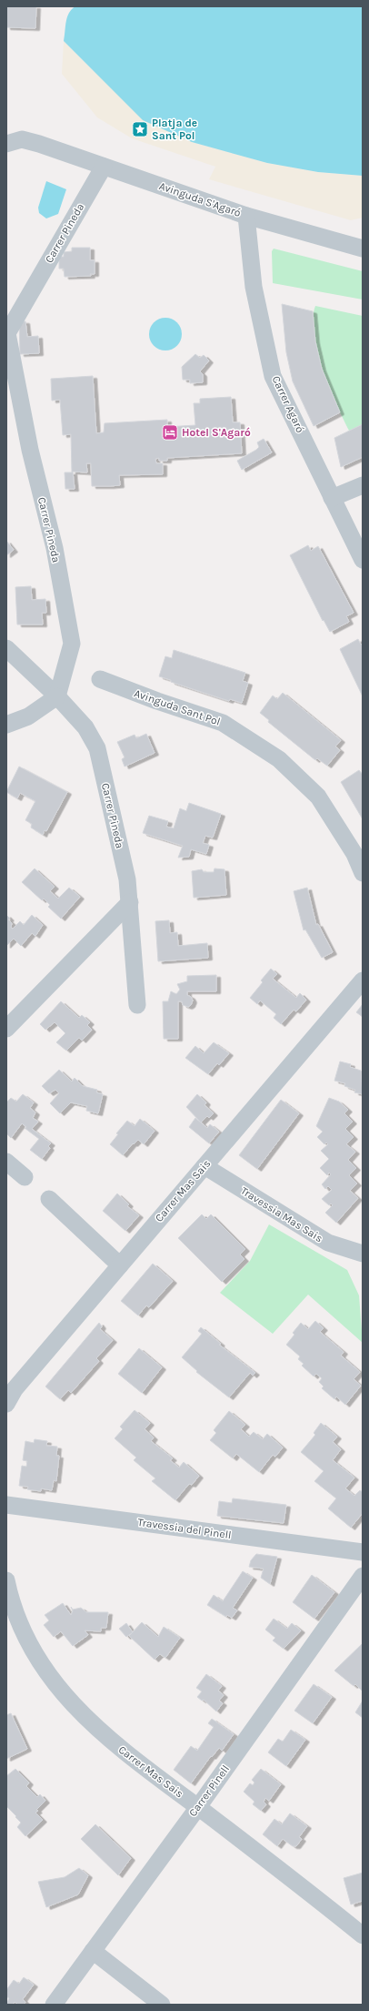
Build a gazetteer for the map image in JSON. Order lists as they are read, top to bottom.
{
  "streets": {
    "street": [
      "Avinguda S'Agaró",
      "Carrer Pineda",
      "Carrer Agaró",
      "Avinguda Sant Pol",
      "Carrer Mas Sais",
      "Travessia Mas Sais",
      "Travessia del Pinell",
      "Carrer Pinell"
    ]
  },
  "crossings": [
    ["Avinguda S'Agaró", "Carrer Pineda"],
    ["Avinguda S'Agaró", "Carrer Agaró"],
    ["Carrer Mas Sais", "Travessia Mas Sais"],
    ["Carrer Mas Sais", "Carrer Pinell"]
  ],
  "places": {
    "place": ["Platja de Sant Pol"],
    "hotel": ["Hotel S'Agaró"]
  }
}
